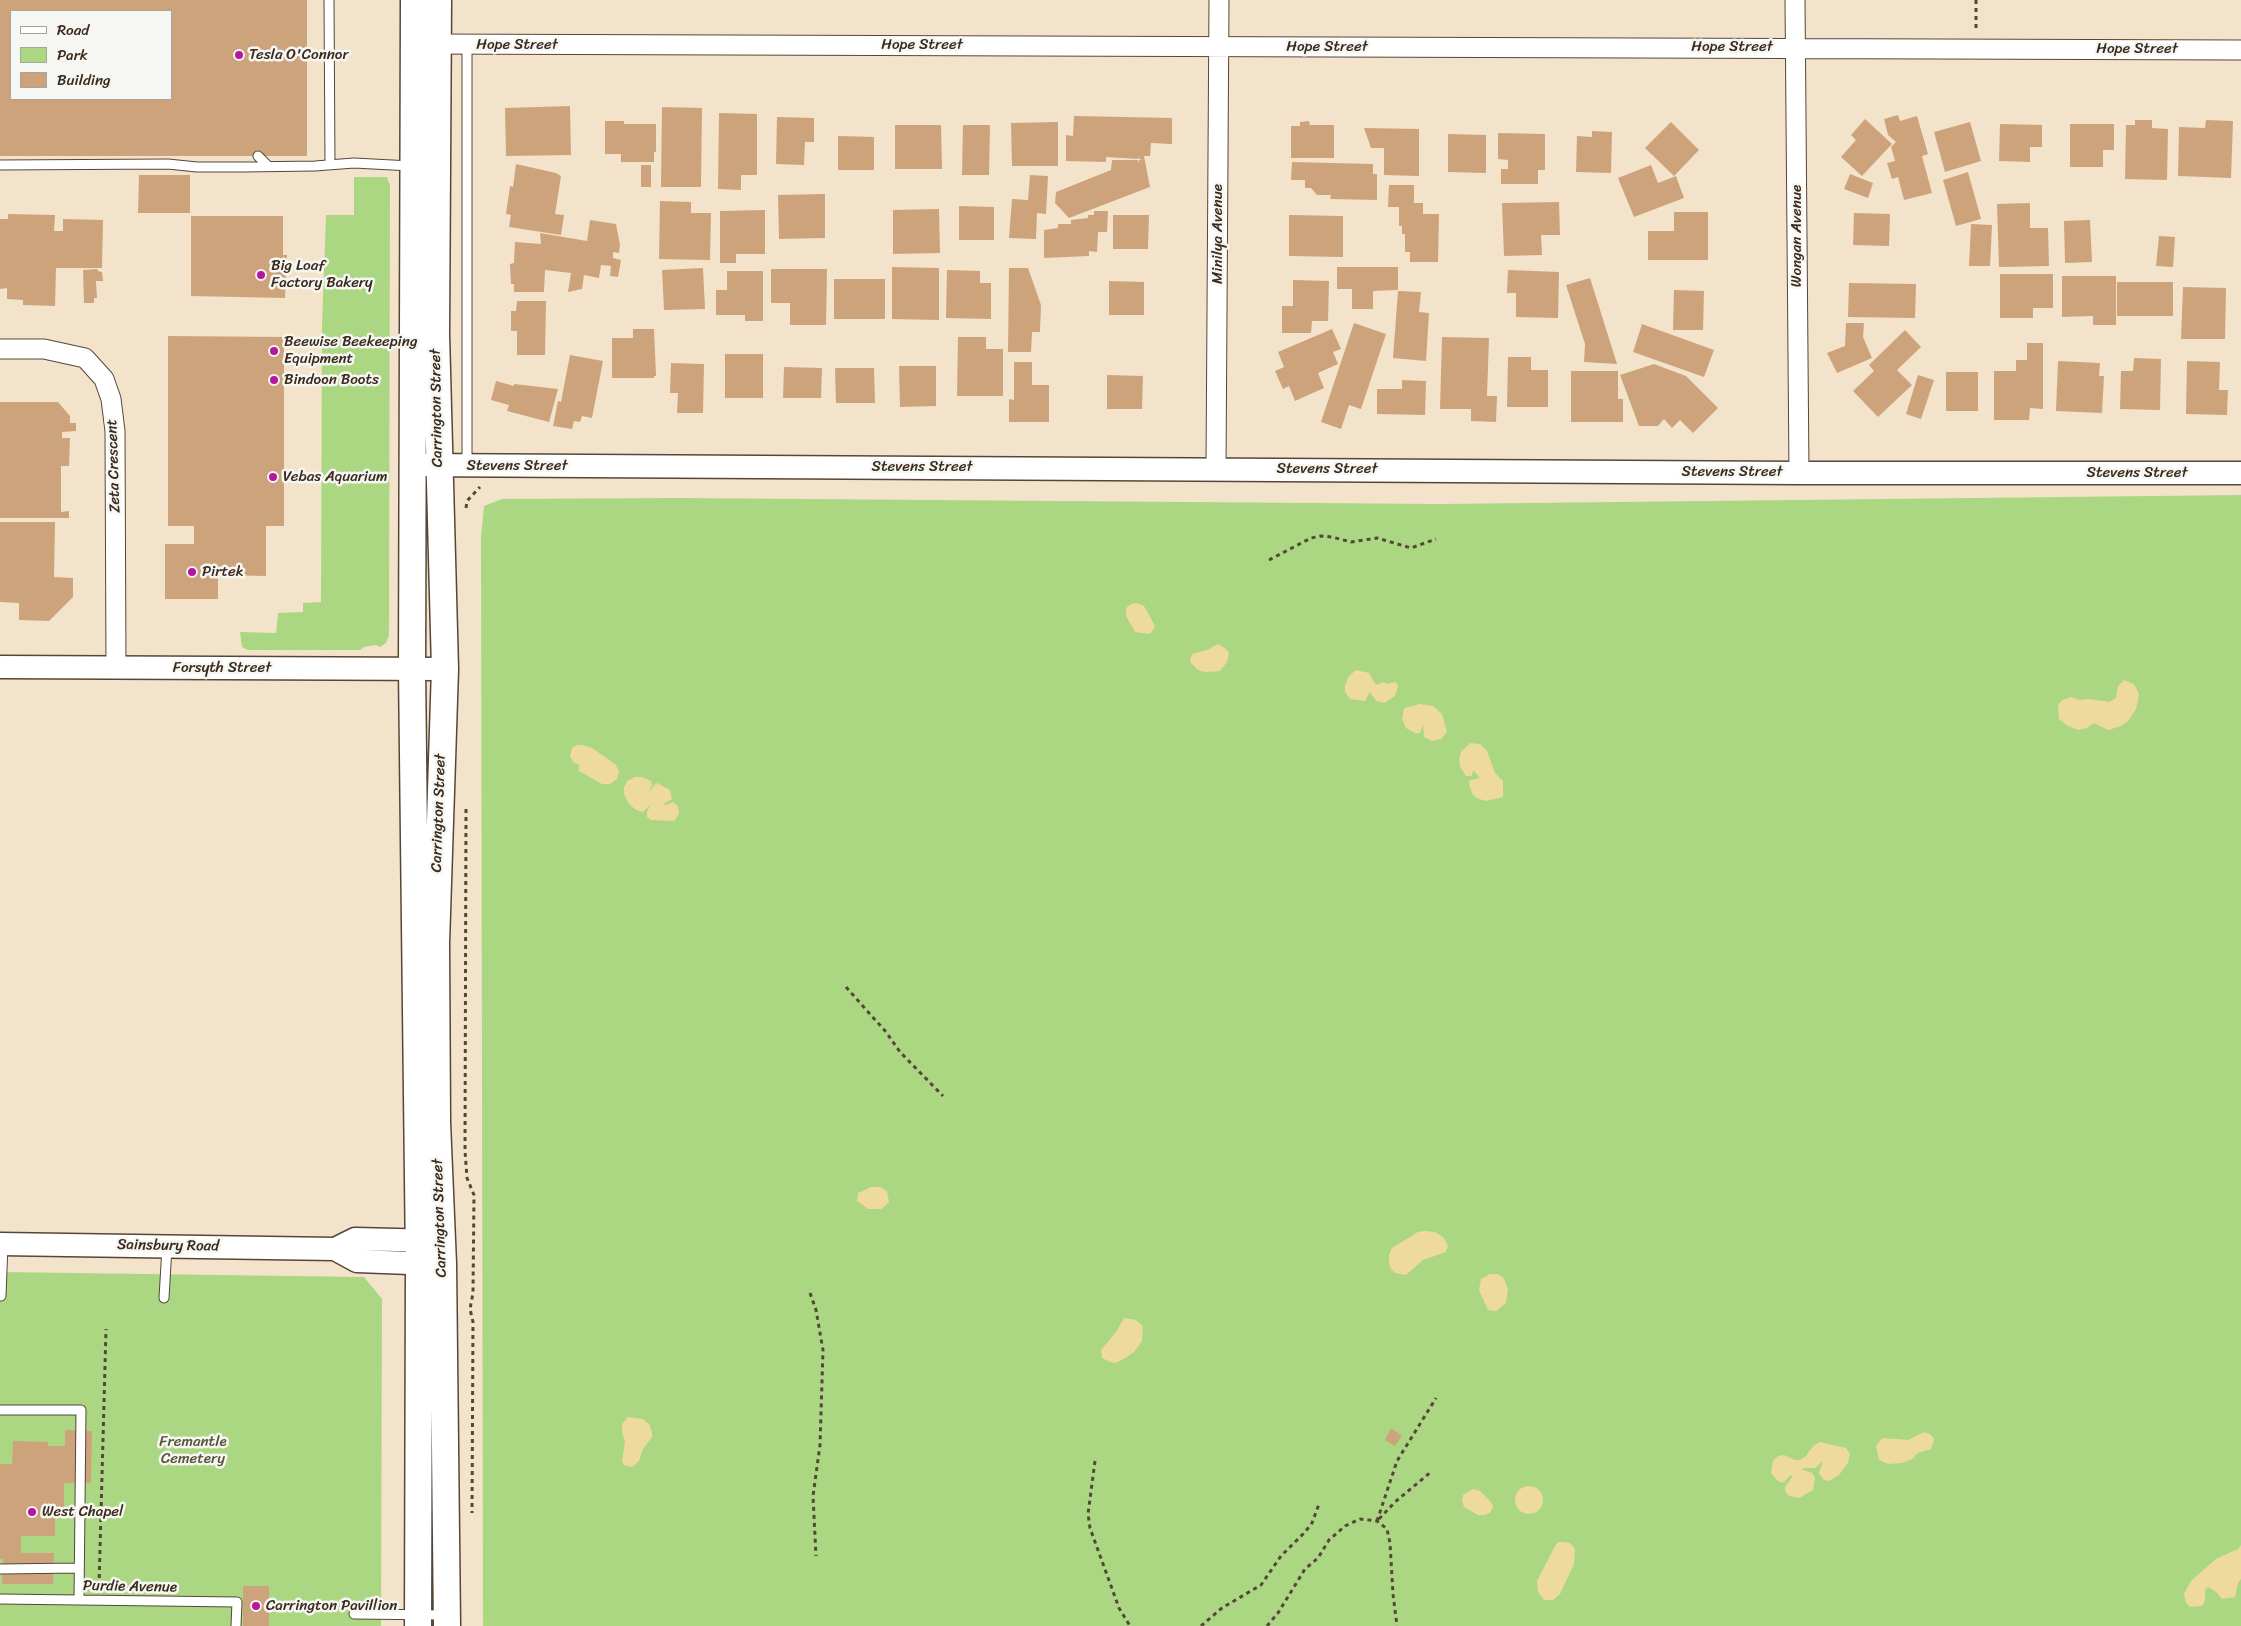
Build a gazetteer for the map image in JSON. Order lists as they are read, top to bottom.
{
  "streets": {
    "main road": ["Carrington Street"],
    "street": [
      "Hope Street",
      "Minilya Avenue",
      "Wongan Avenue",
      "Zeta Crescent",
      "Stevens Street",
      "Forsyth Street",
      "Sainsbury Road"
    ],
    "lane": ["Purdie Avenue"]
  },
  "crossings": [
    ["Hope Street", "Minilya Avenue"],
    ["Hope Street", "Wongan Avenue"],
    ["Hope Street", "Carrington Street"],
    ["Minilya Avenue", "Stevens Street"],
    ["Wongan Avenue", "Stevens Street"],
    ["Carrington Street", "Stevens Street"],
    ["Carrington Street", "Forsyth Street"],
    ["Carrington Street", "Sainsbury Road"],
    ["Zeta Crescent", "Forsyth Street"]
  ],
  "parks": ["Fremantle Cemetery"],
  "places": [
    "Tesla O'Connor",
    "Big Loaf Factory Bakery",
    "Beewise Beekeeping Equipment",
    "Bindoon Boots",
    "Vebas Aquarium",
    "Pirtek",
    "West Chapel",
    "Carrington Pavillion"
  ],
  "legend": ["Road", "Park", "Building"]
}
